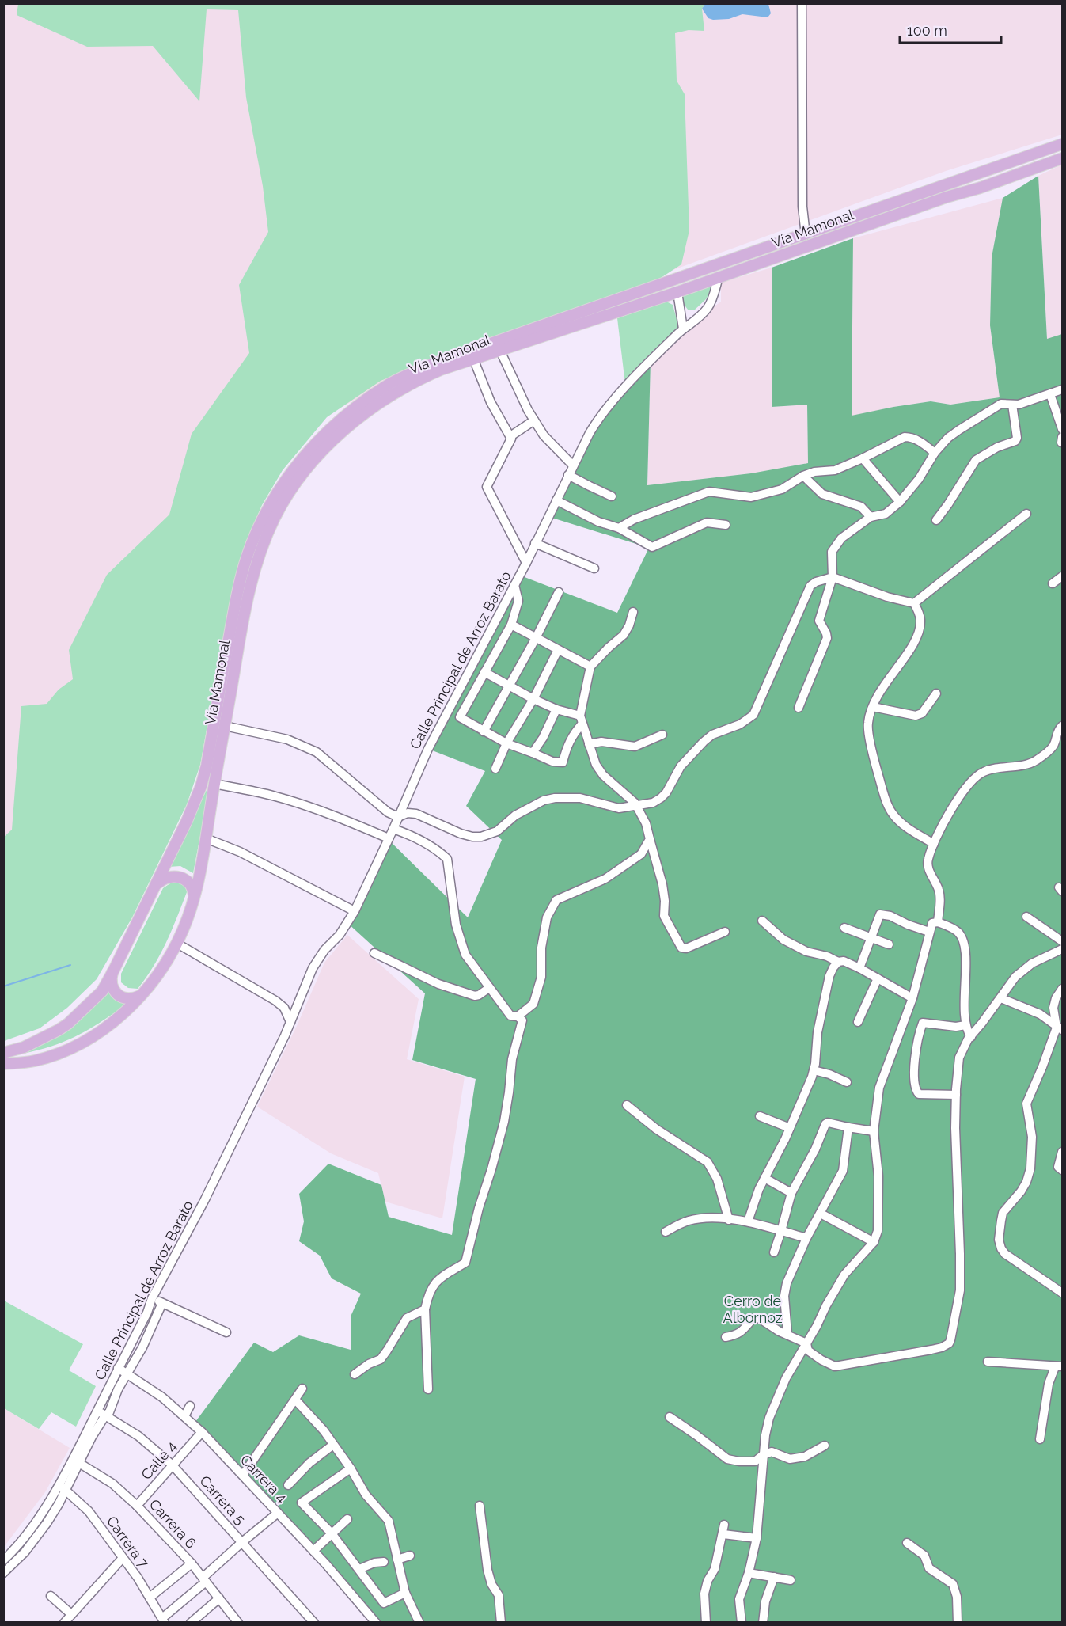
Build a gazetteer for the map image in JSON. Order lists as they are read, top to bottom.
{
  "streets": {
    "main road": ["Vía Mamonal"],
    "street": [
      "Calle Principal de Arroz Barato",
      "Calle 4",
      "Carrera 4",
      "Carrera 5",
      "Carrera 6",
      "Carrera 7"
    ]
  },
  "crossings": [
    ["Vía Mamonal", "Calle Principal de Arroz Barato"],
    ["Calle Principal de Arroz Barato", "Carrera 4"],
    ["Calle Principal de Arroz Barato", "Carrera 5"],
    ["Calle Principal de Arroz Barato", "Carrera 6"],
    ["Calle Principal de Arroz Barato", "Carrera 7"],
    ["Calle 4", "Carrera 4"],
    ["Calle 4", "Carrera 5"],
    ["Calle 4", "Carrera 6"]
  ],
  "parks": ["Cerro de Albornoz"],
  "scale_bar": "100 m"
}
